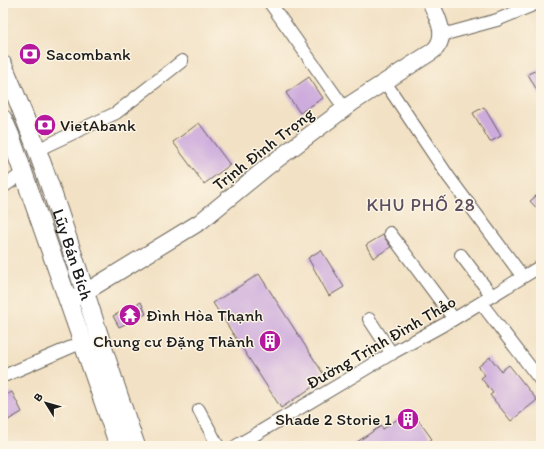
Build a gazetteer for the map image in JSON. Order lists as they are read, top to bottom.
{
  "streets": {
    "main road": ["Lũy Bán Bích"],
    "street": ["Trịnh Đình Trọng", "Đường Trịnh Đình Thảo"]
  },
  "crossings": [
    ["Trịnh Đình Trọng", "Lũy Bán Bích"]
  ],
  "districts": ["KHU PHỐ 28"],
  "places": {
    "bank": ["Sacombank", "VietAbank"],
    "temple": ["Đình Hòa Thạnh"],
    "building": ["Chung cư Đặng Thành", "Shade 2 Storie 1"]
  },
  "north": "top left"
}
